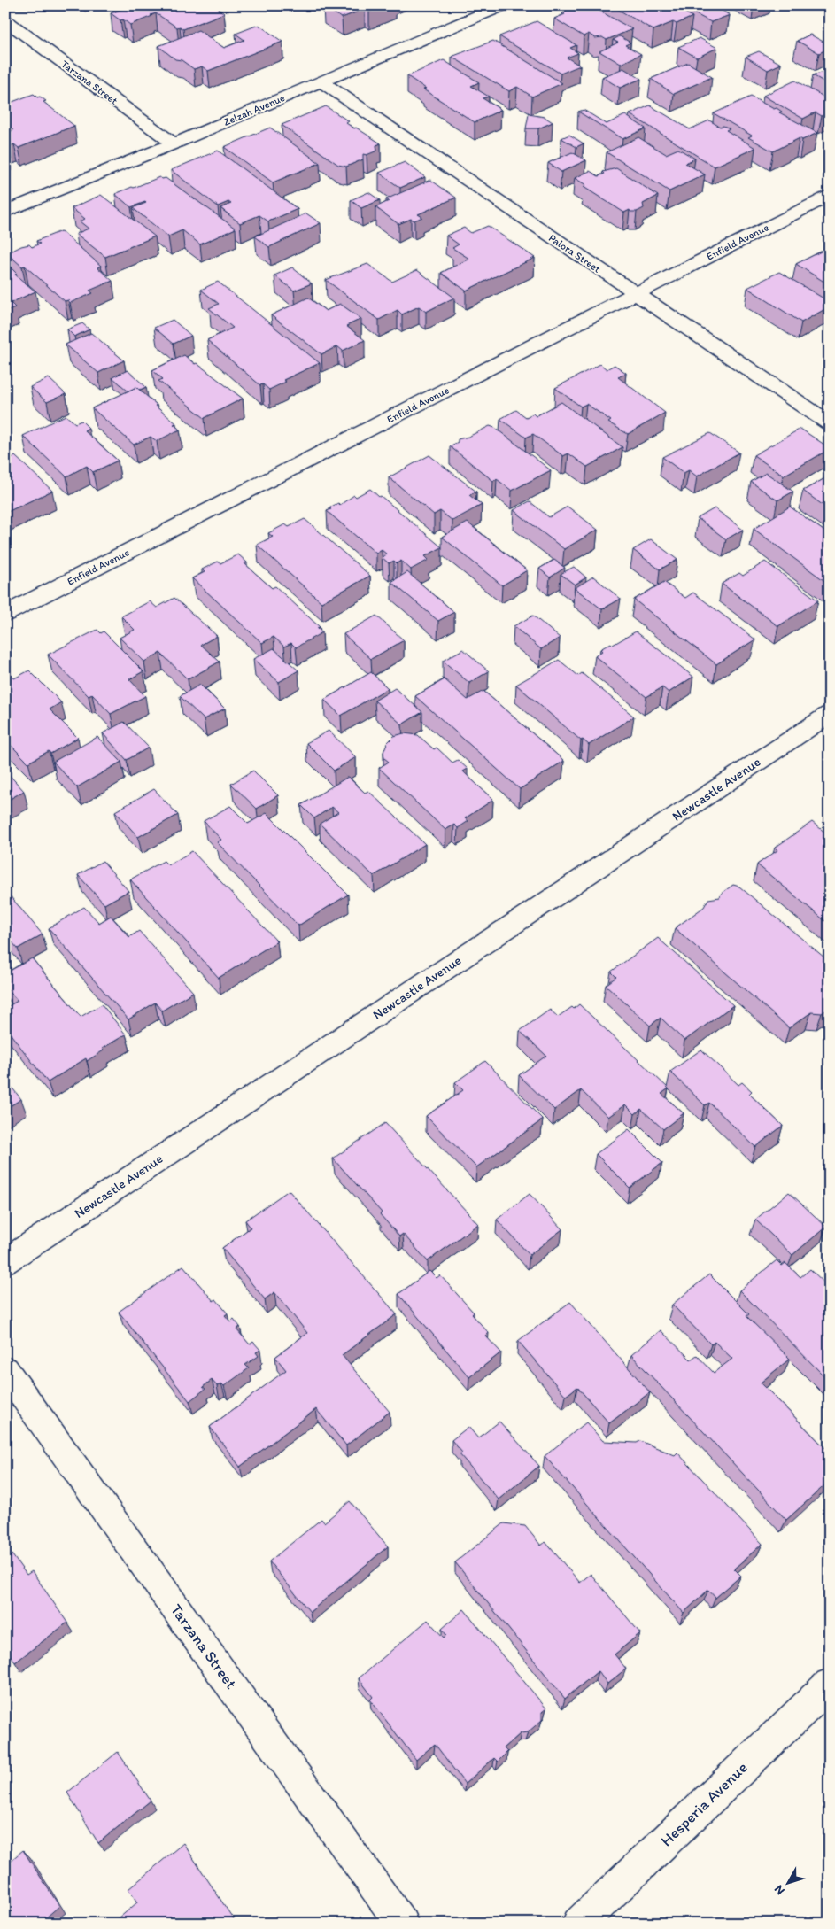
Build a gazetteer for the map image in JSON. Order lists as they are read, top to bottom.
{
  "streets": {
    "street": [
      "Tarzana Street",
      "Zelzah Avenue",
      "Enfield Avenue",
      "Palora Street",
      "Newcastle Avenue",
      "Hesperia Avenue"
    ]
  },
  "crossings": [
    ["Tarzana Street", "Zelzah Avenue"],
    ["Zelzah Avenue", "Palora Street"],
    ["Enfield Avenue", "Palora Street"]
  ],
  "north": "bottom left"
}
